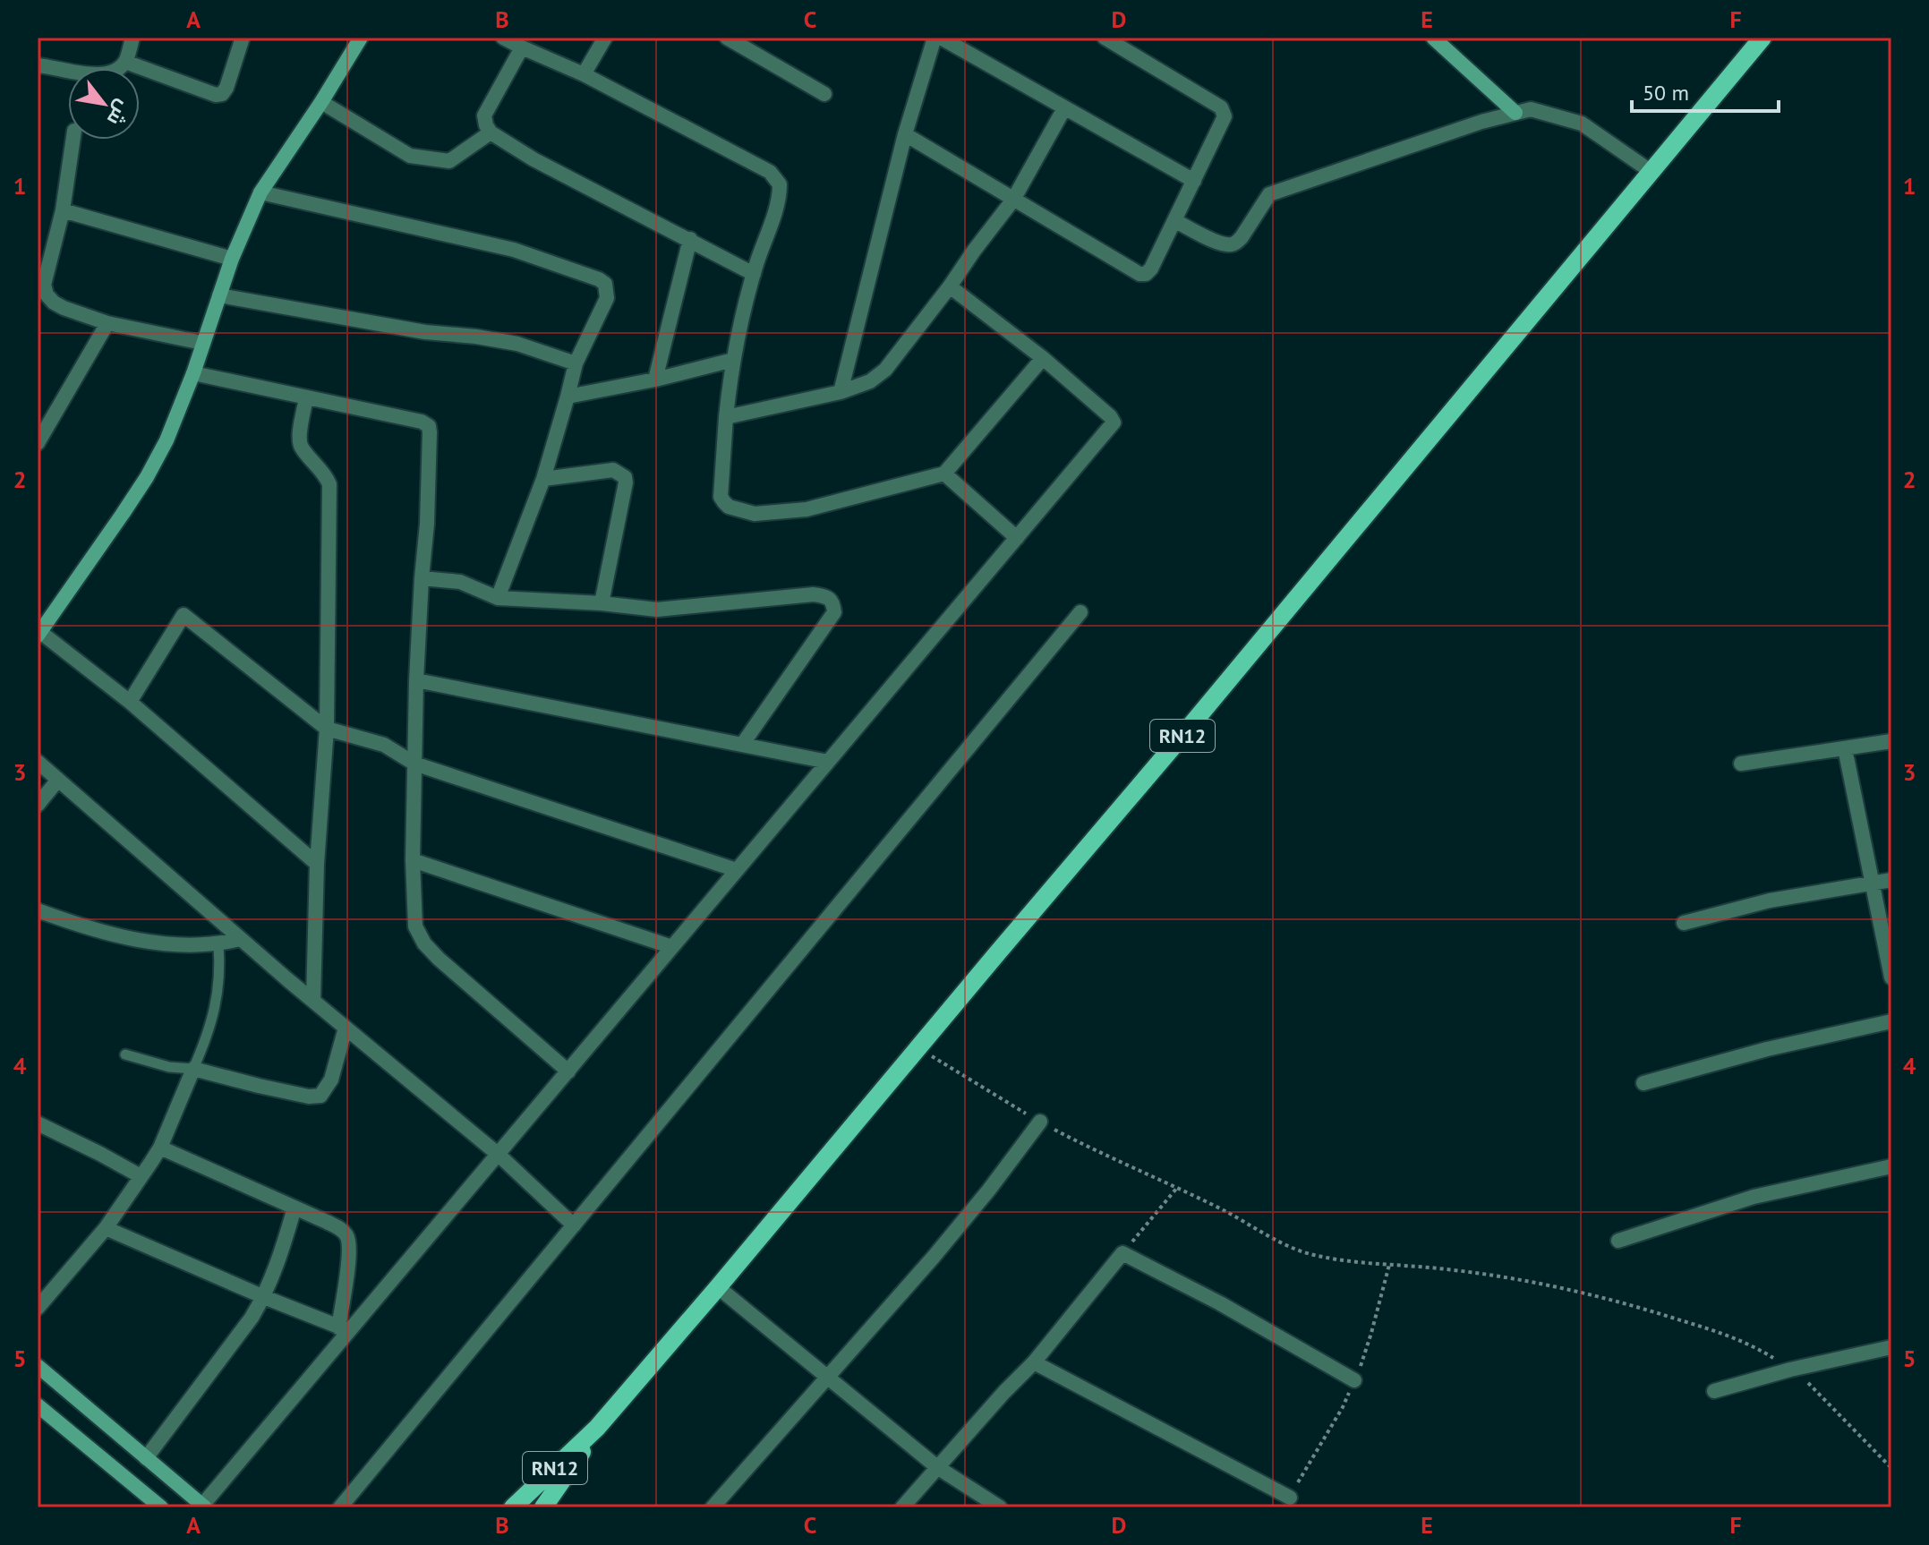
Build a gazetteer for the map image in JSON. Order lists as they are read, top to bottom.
{
  "streets": {
    "main road": ["RN12"]
  },
  "scale_bar": "50 m",
  "north": "bottom right",
  "grid": {
    "columns": [
      "A",
      "B",
      "C",
      "D",
      "E",
      "F"
    ],
    "rows": [
      "1",
      "2",
      "3",
      "4",
      "5"
    ]
  }
}
